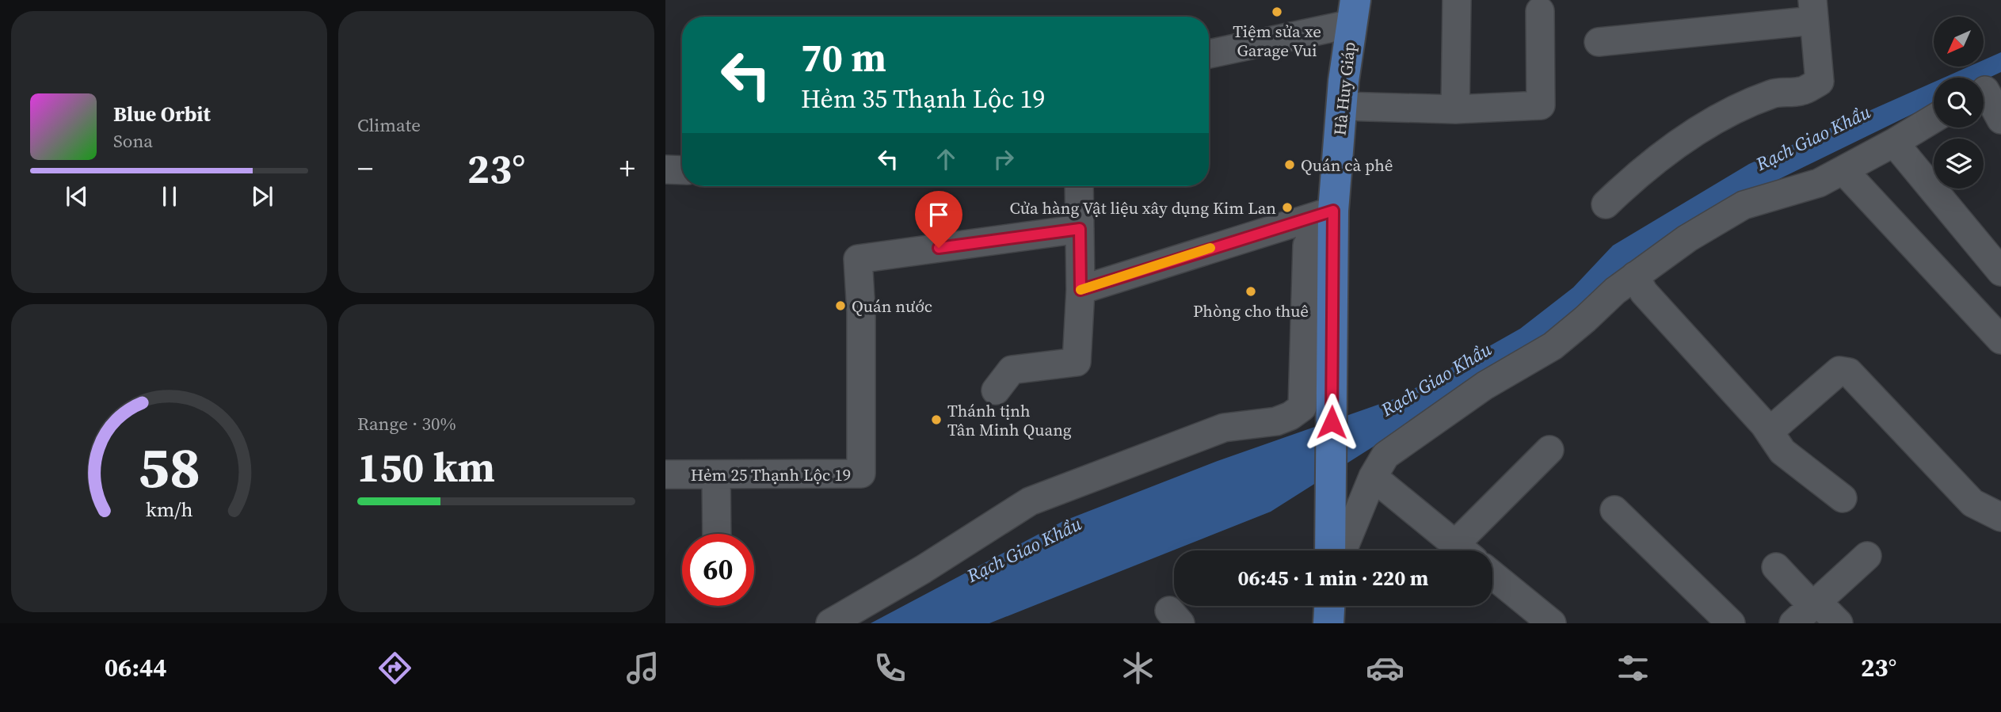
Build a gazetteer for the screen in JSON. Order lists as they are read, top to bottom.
{
  "streets": {
    "main road": ["Hà Huy Giáp"],
    "street": ["Hẻm 25 Thạnh Lộc 19"]
  },
  "water": ["Rạch Giao Khẩu"],
  "places": [
    "Tiệm sửa xe Garage Vui",
    "Quán cà phê",
    "Cửa hàng Vật liệu xây dụng Kim Lan",
    "Phòng cho thuê",
    "Quán nước",
    "Thánh tịnh Tân Minh Quang"
  ],
  "north": "bottom left",
  "page": {
    "tile": [
      "Climate",
      ["Range · 30%", "150 km"]
    ],
    "turn": ["70 m", "Hẻm 35 Thạnh Lộc 19"],
    "song": ["Blue Orbit", "Sona"],
    "heat": ["−", "23°", "+"],
    "limit": "60",
    "trip": "06:45 · 1 min · 220 m",
    "tabs": ["06:44", "23°"],
    "gauge": ["58", "km/h"]
  }
}
